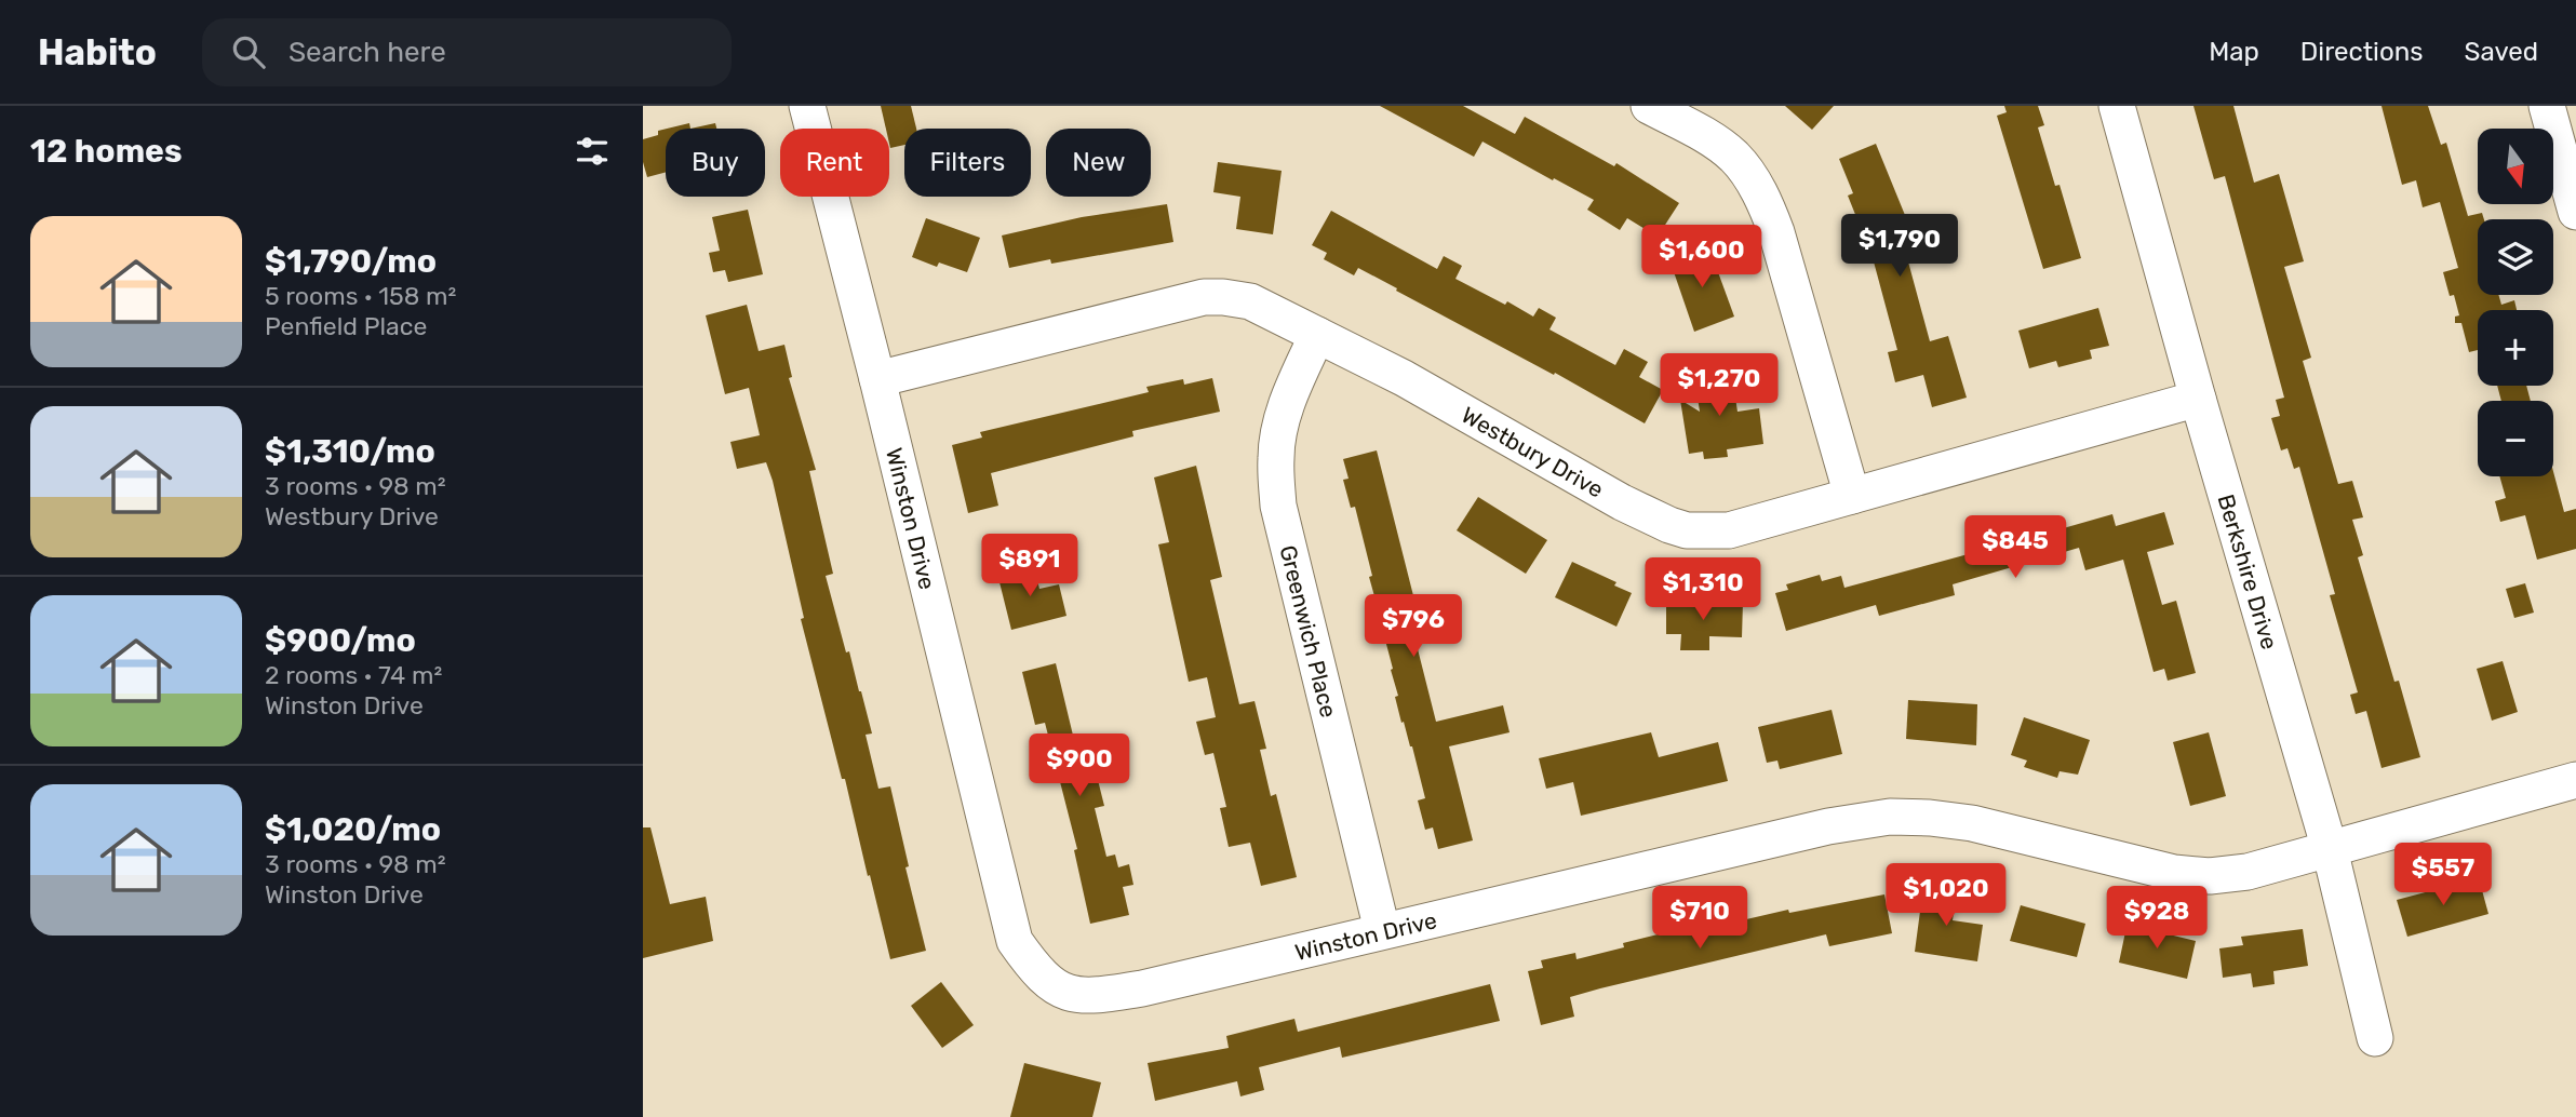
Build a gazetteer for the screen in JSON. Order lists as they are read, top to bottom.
{
  "streets": {
    "street": [
      "Westbury Drive",
      "Winston Drive",
      "Berkshire Drive",
      "Greenwich Place"
    ]
  },
  "crossings": [
    ["Westbury Drive", "Winston Drive"],
    ["Westbury Drive", "Berkshire Drive"],
    ["Westbury Drive", "Greenwich Place"],
    ["Winston Drive", "Berkshire Drive"],
    ["Winston Drive", "Greenwich Place"]
  ],
  "north": "bottom",
  "page": {
    "header": "Habito",
    "search": "Search here",
    "nav": ["Map", "Directions", "Saved"],
    "heading": "12 homes",
    "map_buttons": ["+", "−"],
    "chip": [
      "Buy",
      "Rent",
      "Filters",
      "New"
    ],
    "list": [
      {
        "name": "$1,790/mo",
        "note": "5 rooms · 158 m² · Penfield Place"
      },
      {
        "name": "$1,310/mo",
        "note": "3 rooms · 98 m² · Westbury Drive"
      },
      {
        "name": "$900/mo",
        "note": "2 rooms · 74 m² · Winston Drive"
      },
      {
        "name": "$1,020/mo",
        "note": "3 rooms · 98 m² · Winston Drive"
      }
    ],
    "price": [
      "$1,790",
      "$1,600",
      "$1,270",
      "$845",
      "$891",
      "$1,310",
      "$796",
      "$900",
      "$557",
      "$1,020",
      "$710",
      "$928"
    ]
  }
}
